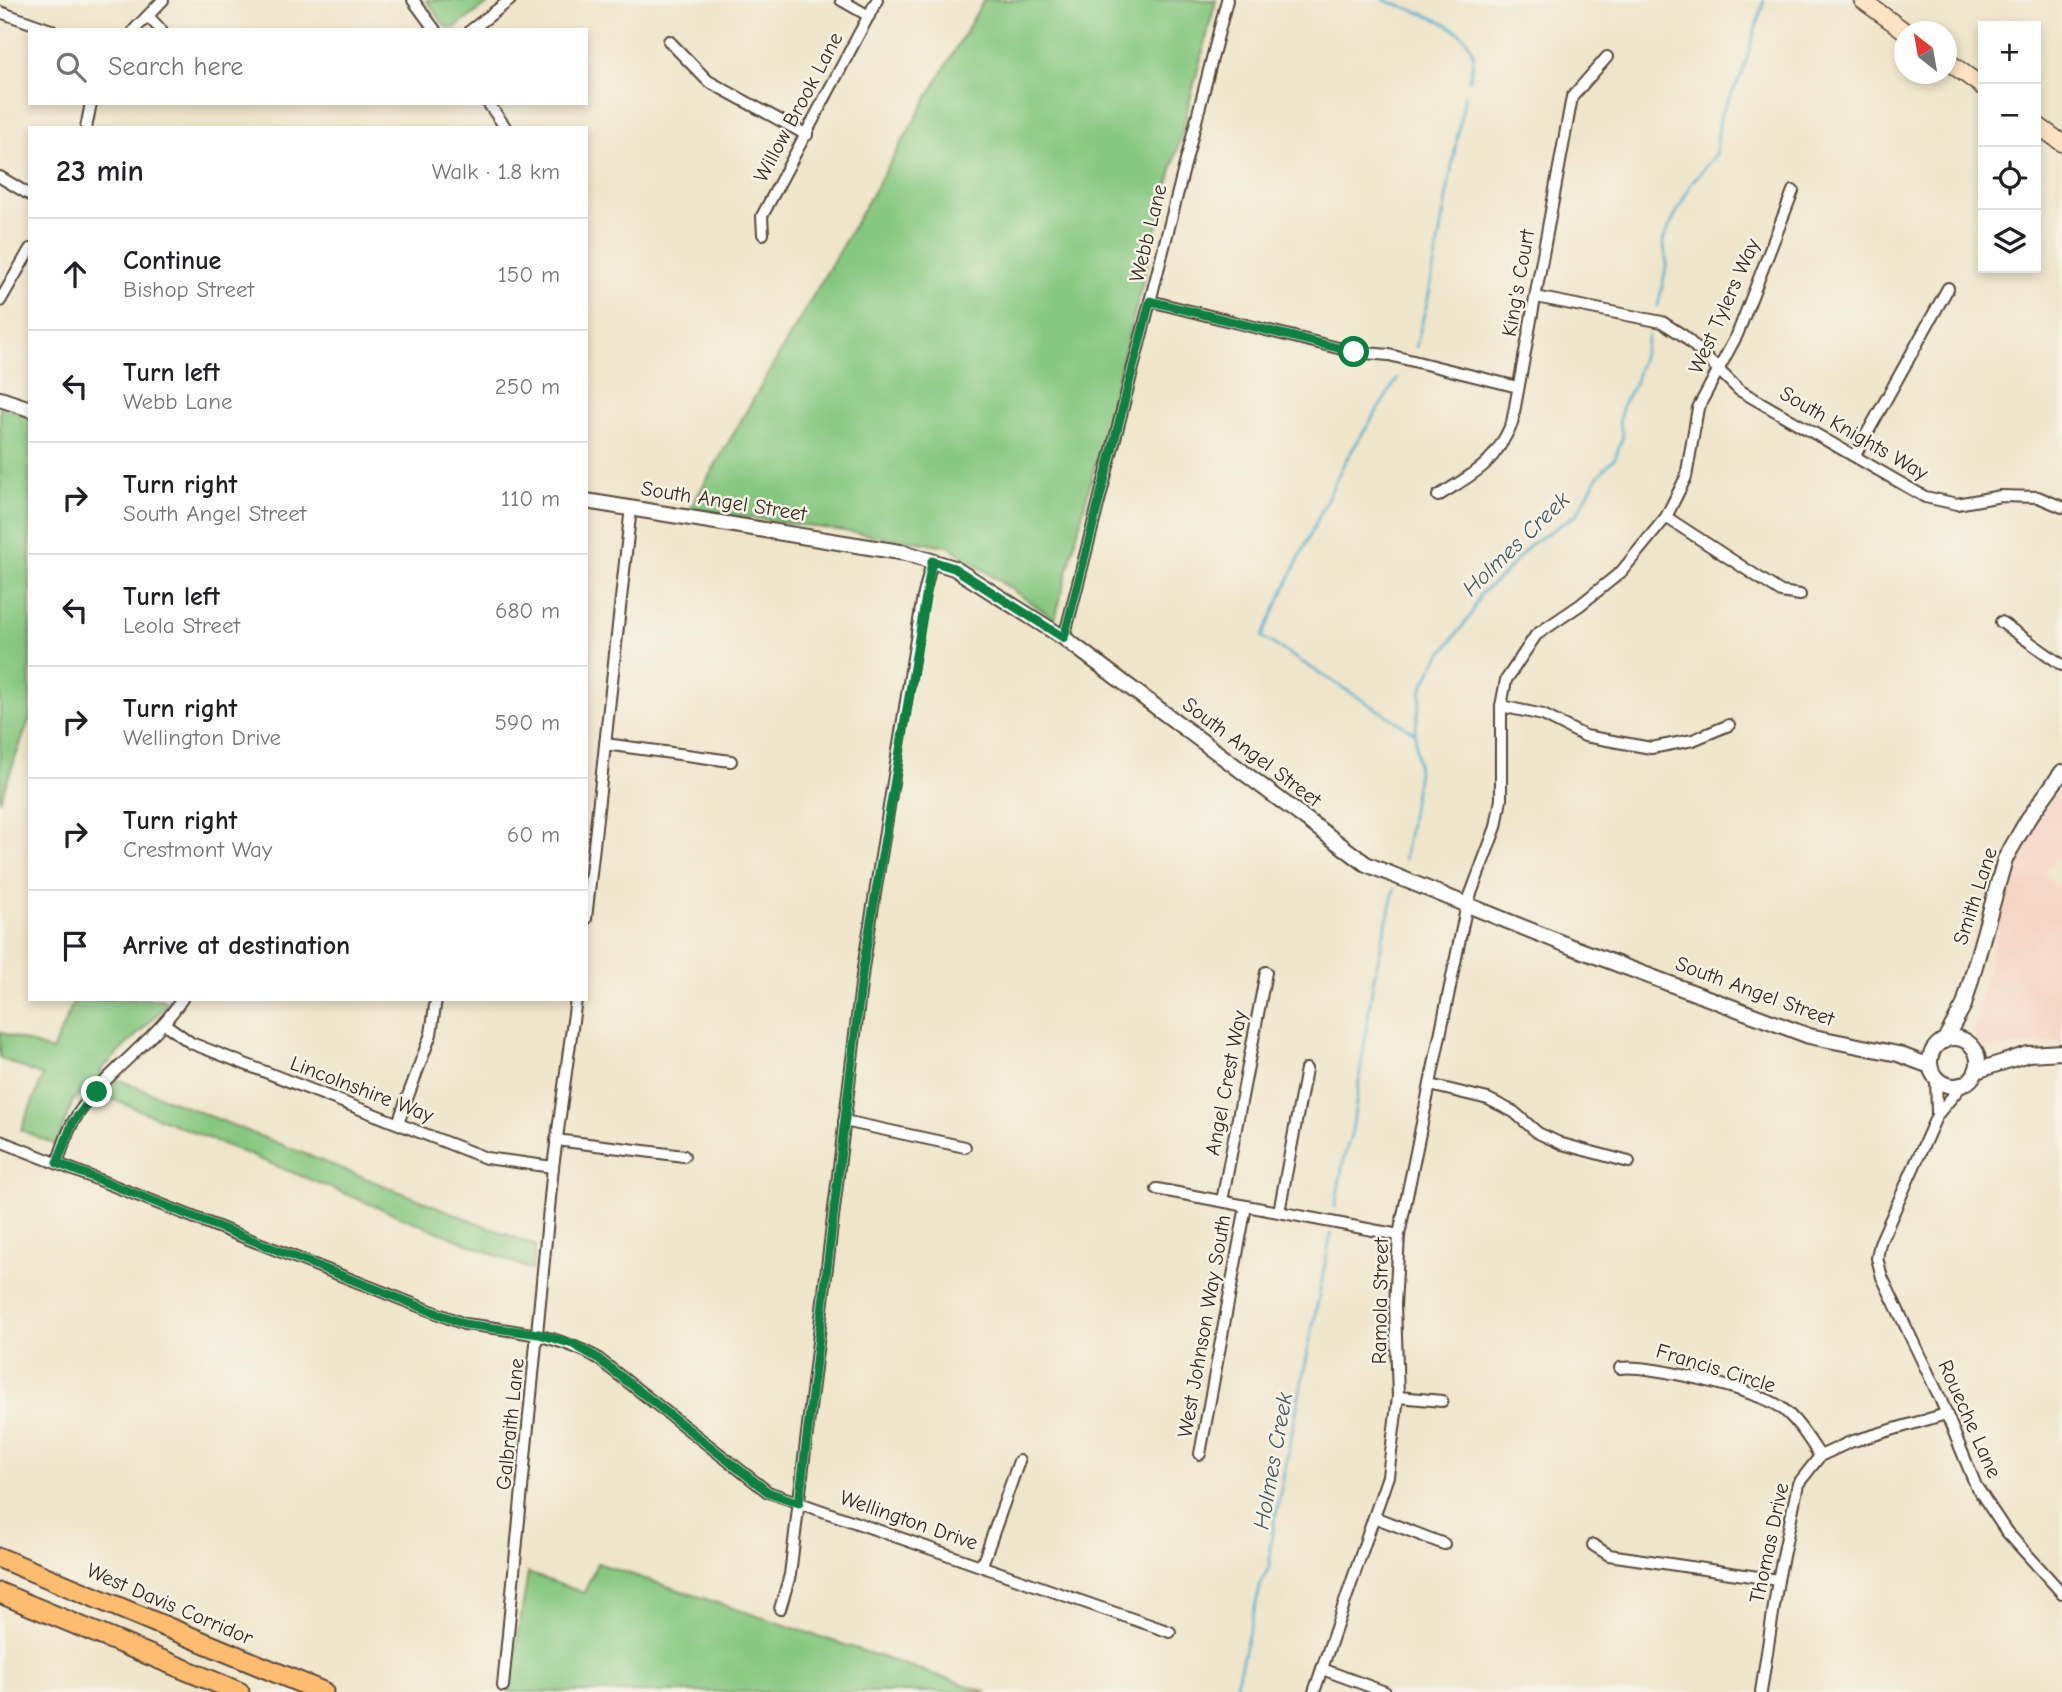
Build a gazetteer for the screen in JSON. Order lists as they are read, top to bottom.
{
  "streets": {
    "highway": ["West Davis Corridor"],
    "street": [
      "Willow Brook Lane",
      "Webb Lane",
      "King's Court",
      "West Tylers Way",
      "South Knights Way",
      "South Angel Street",
      "Smith Lane",
      "Angel Crest Way",
      "Lincolnshire Way",
      "Ramola Street",
      "West Johnson Way South",
      "Francis Circle",
      "Roueche Lane",
      "Galbraith Lane",
      "Wellington Drive",
      "Thomas Drive"
    ]
  },
  "crossings": [
    ["Webb Lane", "South Angel Street"],
    ["King's Court", "South Knights Way"],
    ["West Tylers Way", "South Knights Way"],
    ["West Tylers Way", "South Angel Street"],
    ["West Tylers Way", "Ramola Street"],
    ["South Angel Street", "Smith Lane"],
    ["South Angel Street", "Ramola Street"],
    ["Lincolnshire Way", "Galbraith Lane"],
    ["Francis Circle", "Thomas Drive"],
    ["Roueche Lane", "Thomas Drive"],
    ["Galbraith Lane", "Wellington Drive"]
  ],
  "water": ["Holmes Creek"],
  "north": "top left",
  "page": {
    "map_buttons": ["+", "−"],
    "search": "Search here",
    "heading": ["23 min", "Walk · 1.8 km"],
    "list": [
      ["Continue", "Bishop Street", "150 m"],
      ["Turn left", "Webb Lane", "250 m"],
      ["Turn right", "South Angel Street", "110 m"],
      ["Turn left", "Leola Street", "680 m"],
      ["Turn right", "Wellington Drive", "590 m"],
      ["Turn right", "Crestmont Way", "60 m"],
      "Arrive at destination"
    ]
  }
}
